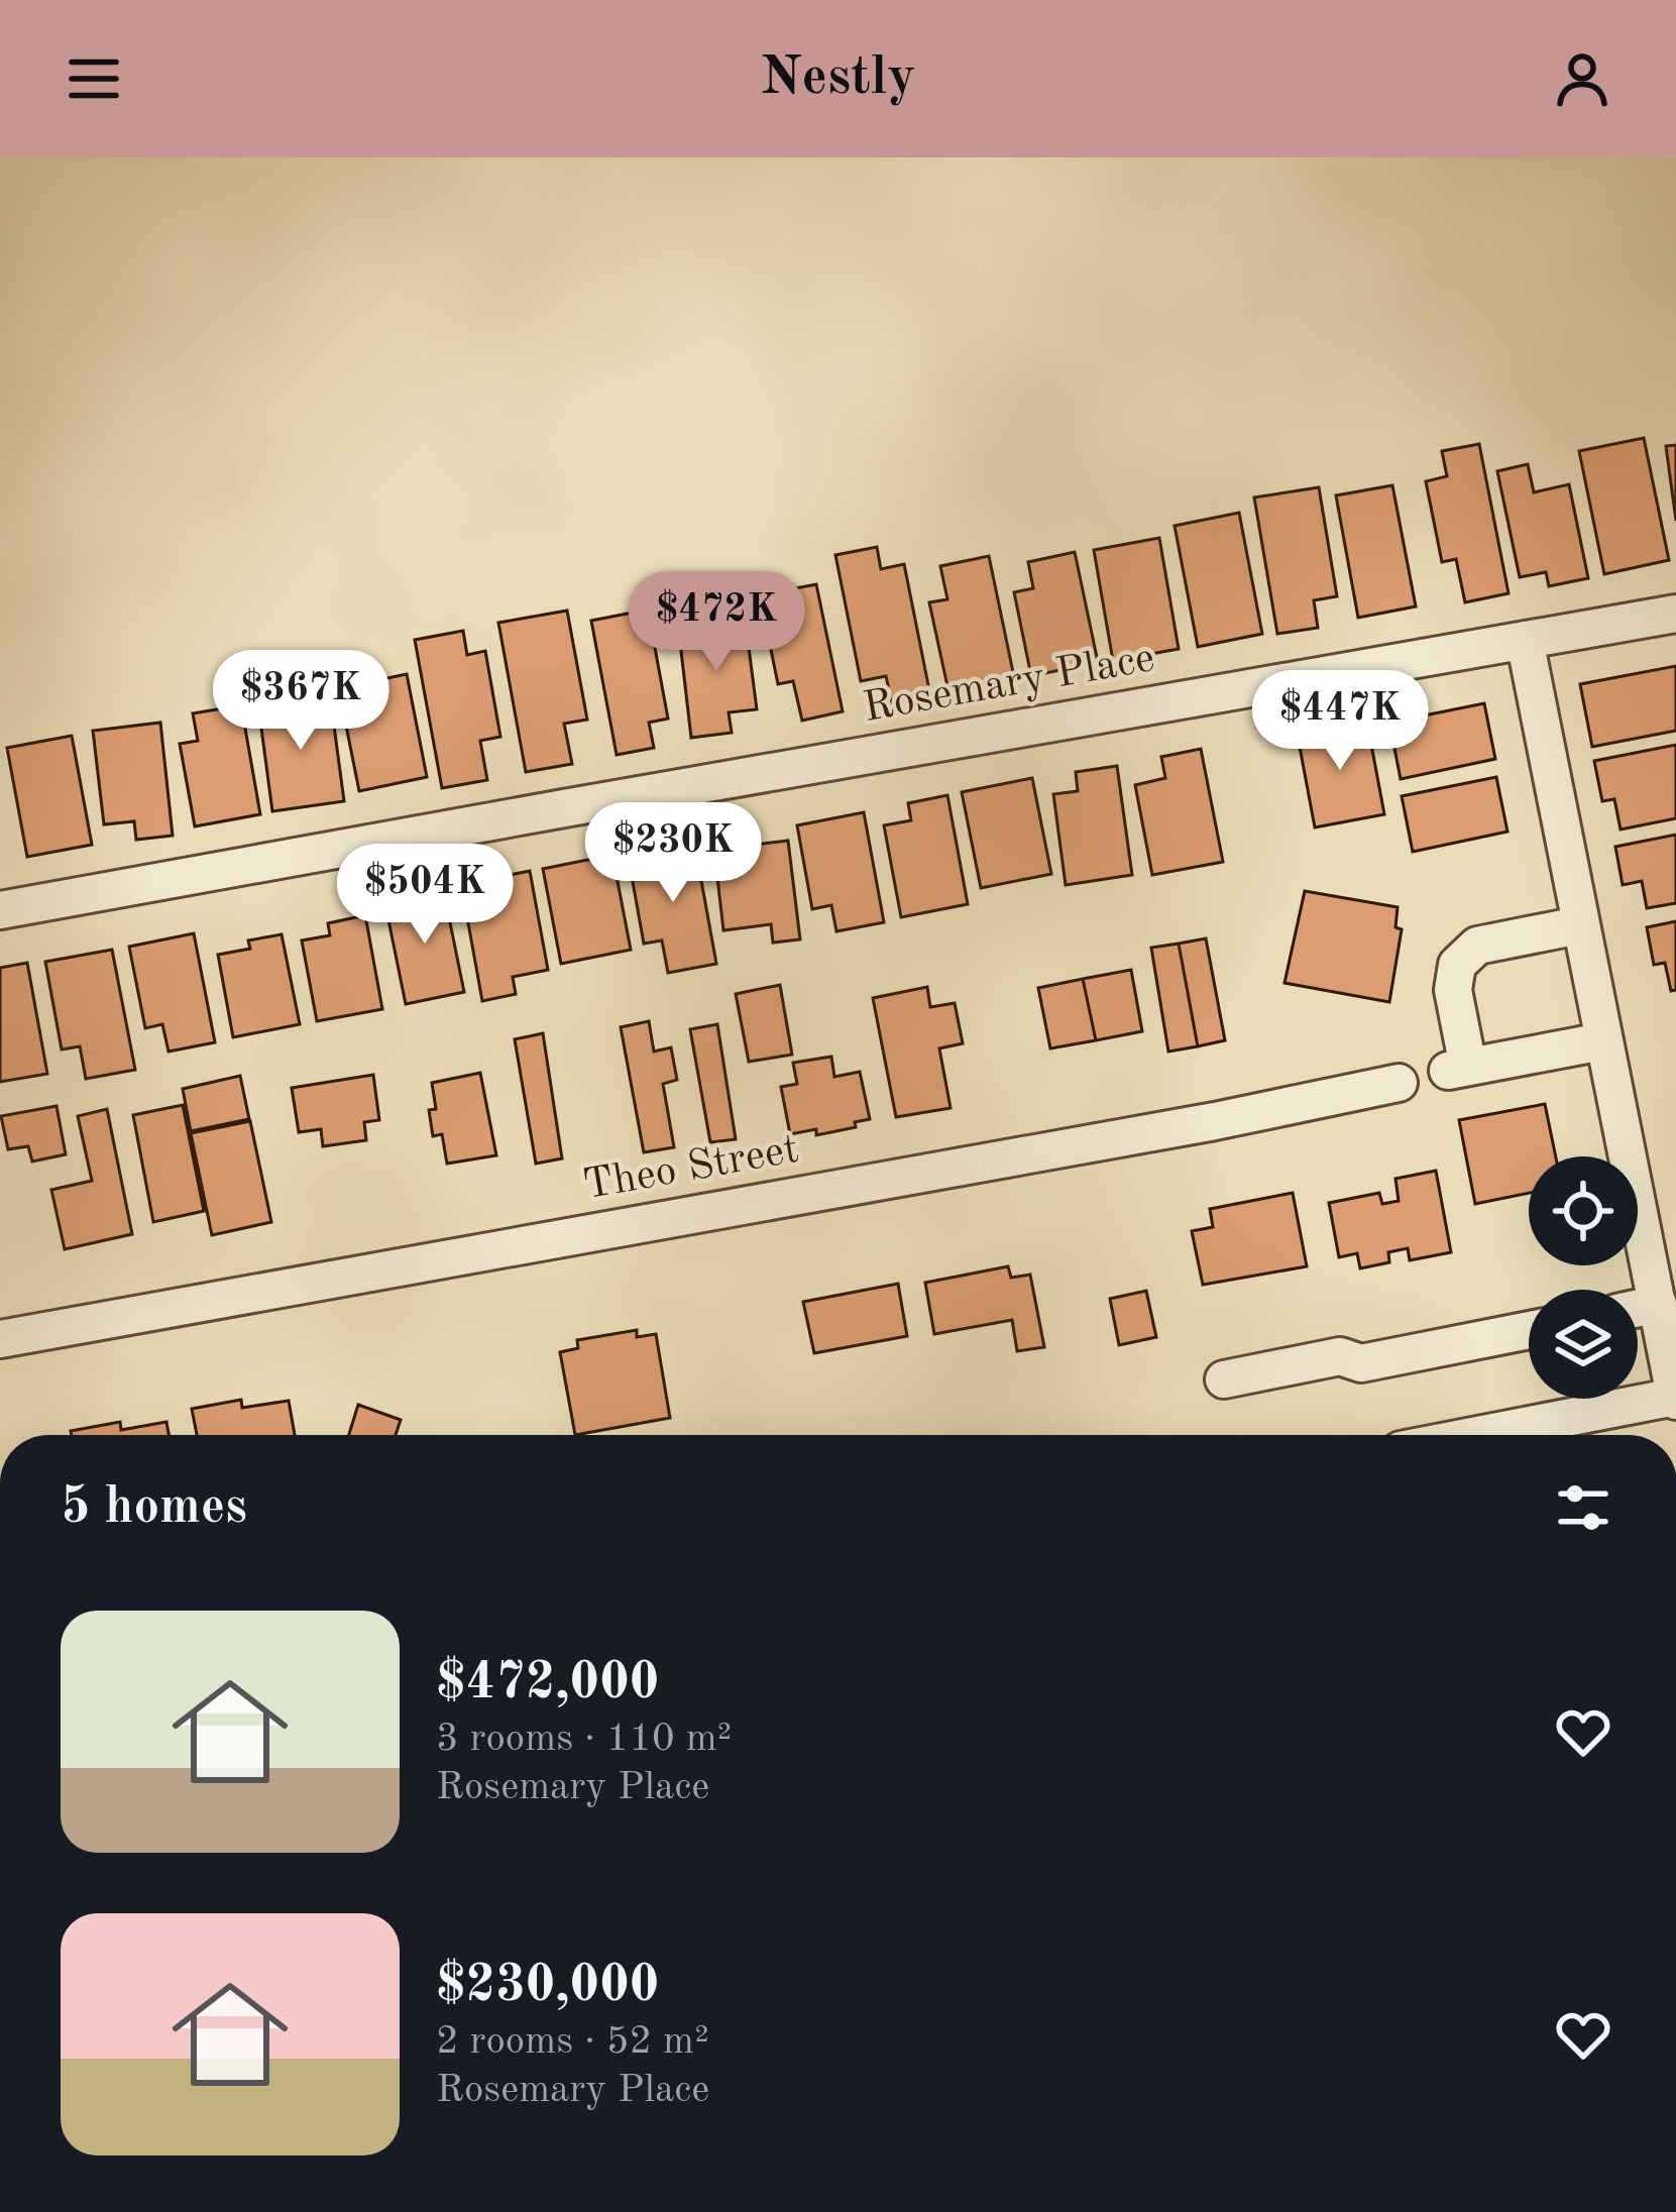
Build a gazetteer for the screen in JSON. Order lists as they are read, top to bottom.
{
  "streets": {
    "street": ["Rosemary Place", "Theo Street"]
  },
  "page": {
    "header": "Nestly",
    "price": [
      "$472K",
      "$367K",
      "$447K",
      "$230K",
      "$504K"
    ],
    "heading": "5 homes",
    "list": [
      {
        "name": "$472,000",
        "note": "3 rooms · 110 m² · Rosemary Place"
      },
      {
        "name": "$230,000",
        "note": "2 rooms · 52 m² · Rosemary Place"
      }
    ]
  }
}
